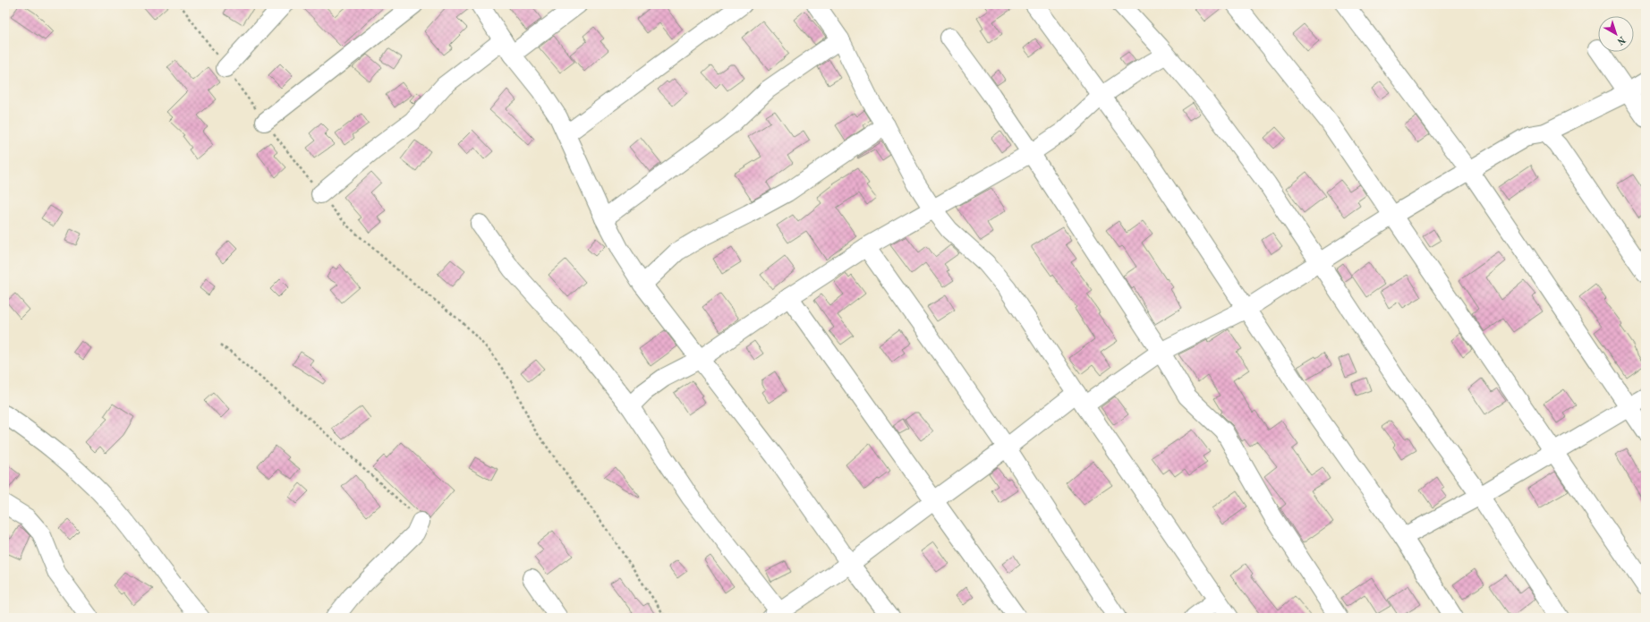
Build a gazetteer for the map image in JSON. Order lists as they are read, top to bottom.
{
  "north": "bottom right"
}
